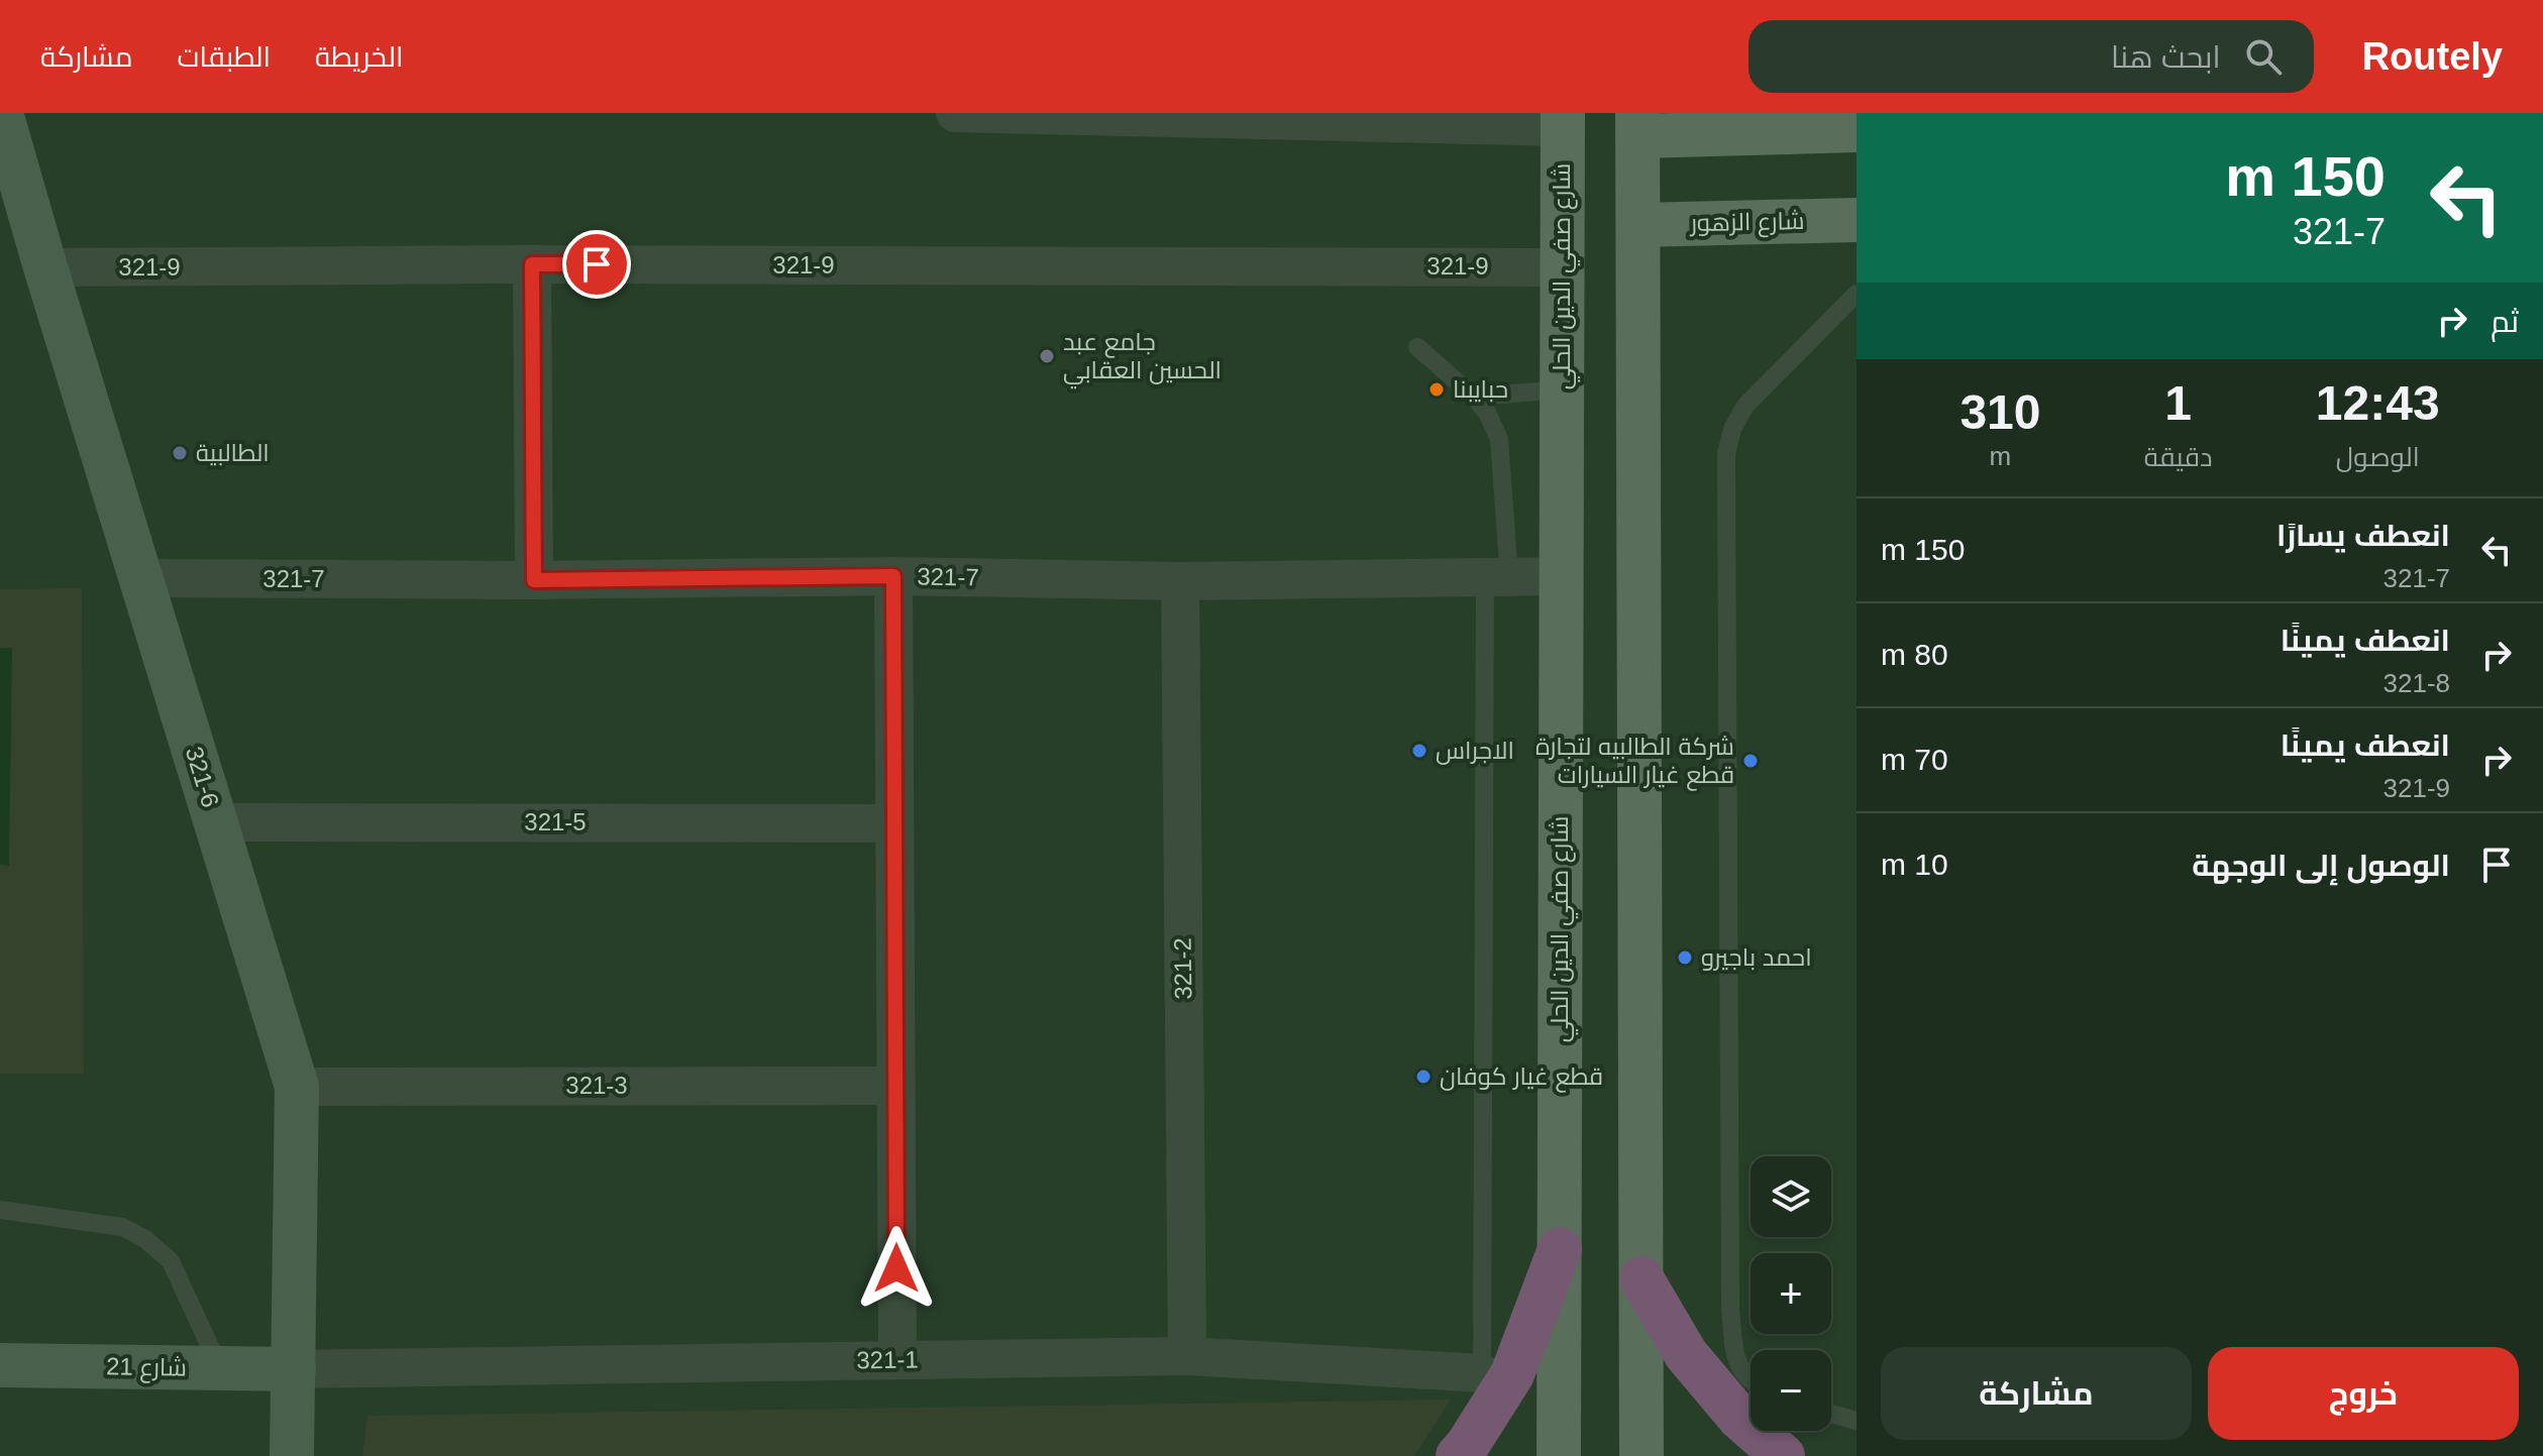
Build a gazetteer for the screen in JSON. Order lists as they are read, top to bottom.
{
  "streets": {
    "main road": ["شارع الزهور", "شارع صفي الدين الحلي"],
    "street": [
      "321-9",
      "321-7",
      "321-6",
      "321-5",
      "321-2",
      "321-3",
      "321-1",
      "شارع 21"
    ]
  },
  "crossings": [
    ["321-9", "شارع صفي الدين الحلي"],
    ["321-9", "321-6"],
    ["شارع صفي الدين الحلي", "321-7"],
    ["321-7", "321-6"],
    ["321-7", "321-2"],
    ["321-6", "321-5"],
    ["321-6", "321-3"],
    ["321-6", "321-1"],
    ["321-6", "شارع 21"],
    ["321-2", "321-1"],
    ["321-1", "شارع 21"]
  ],
  "places": [
    "جامع عبد الحسين العقابي",
    "حبايبنا",
    "الطالبية",
    "الاجراس",
    "شركة الطالبيه لتجارة قطع غيار السيارات",
    "احمد باجيرو",
    "قطع غيار كوفان"
  ],
  "page": {
    "header": "Routely",
    "search": "ابحث هنا",
    "nav": ["الخريطة", "الطبقات", "مشاركة"],
    "turn": ["150 m", "321-7"],
    "then": "ثم",
    "eta": [
      "12:43",
      "الوصول",
      "1",
      "دقيقة",
      "310",
      "m"
    ],
    "list": [
      {
        "name": "انعطف يسارًا",
        "note": "321-7",
        "value": "150 m"
      },
      {
        "name": "انعطف يمينًا",
        "note": "321-8",
        "value": "80 m"
      },
      {
        "name": "انعطف يمينًا",
        "note": "321-9",
        "value": "70 m"
      },
      {
        "name": "الوصول إلى الوجهة",
        "value": "10 m"
      }
    ],
    "map_buttons": ["+", "−"],
    "buttons": ["خروج", "مشاركة"]
  }
}
